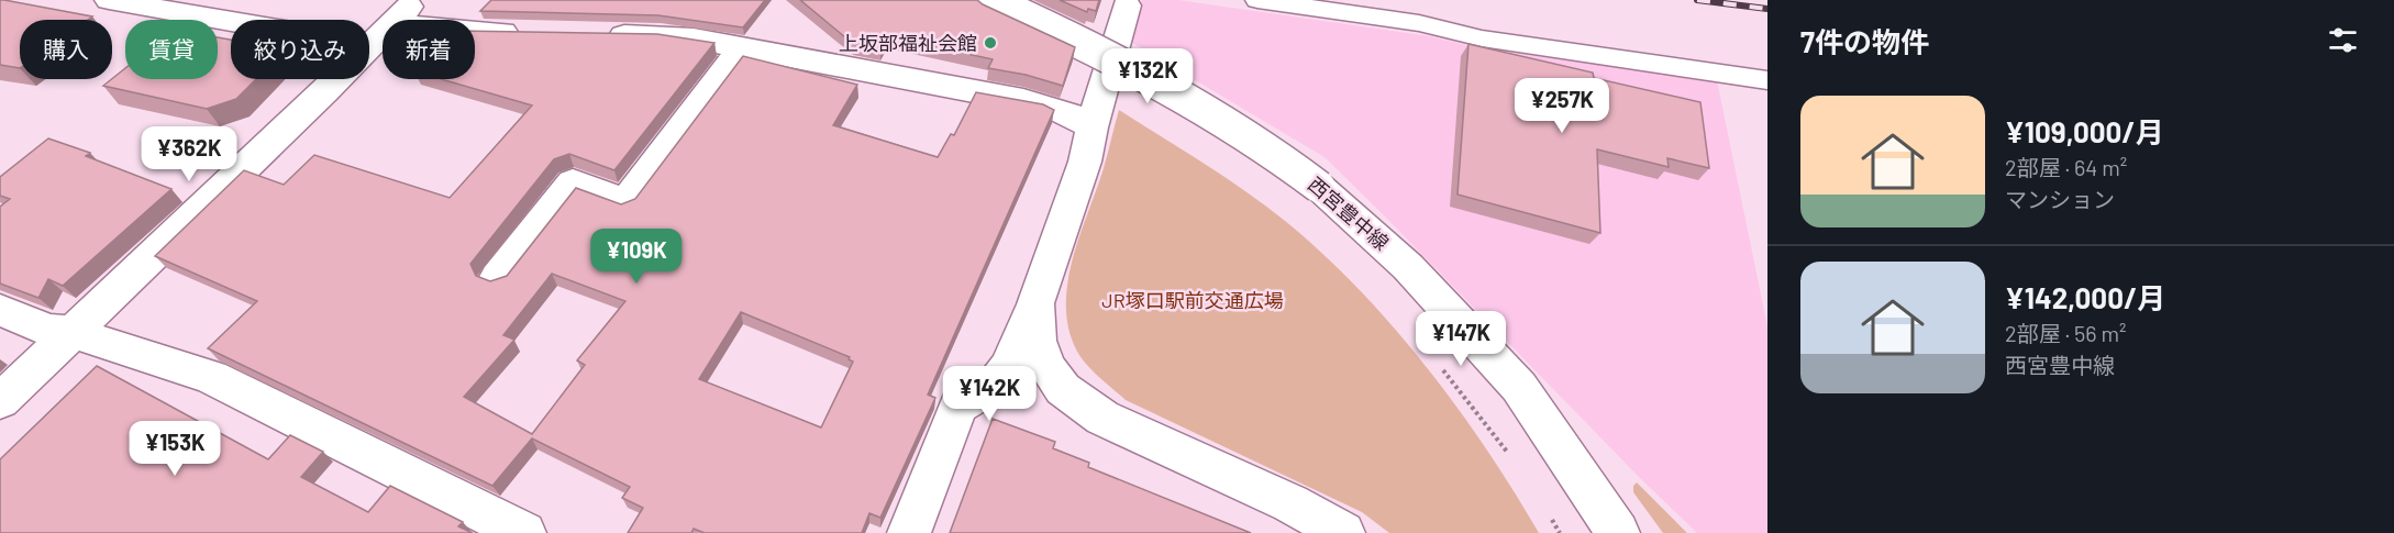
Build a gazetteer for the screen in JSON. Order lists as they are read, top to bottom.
{
  "streets": {
    "street": ["西宮豊中線"]
  },
  "parks": ["JR塚口駅前交通広場"],
  "places": ["上坂部福祉会館"],
  "page": {
    "heading": "7件の物件",
    "chip": [
      "購入",
      "賃貸",
      "絞り込み",
      "新着"
    ],
    "price": [
      "¥132K",
      "¥257K",
      "¥362K",
      "¥109K",
      "¥147K",
      "¥142K",
      "¥153K"
    ],
    "list": [
      {
        "name": "¥109,000/月",
        "note": "2部屋 · 64 m² · マンション"
      },
      {
        "name": "¥142,000/月",
        "note": "2部屋 · 56 m² · 西宮豊中線"
      }
    ]
  }
}
